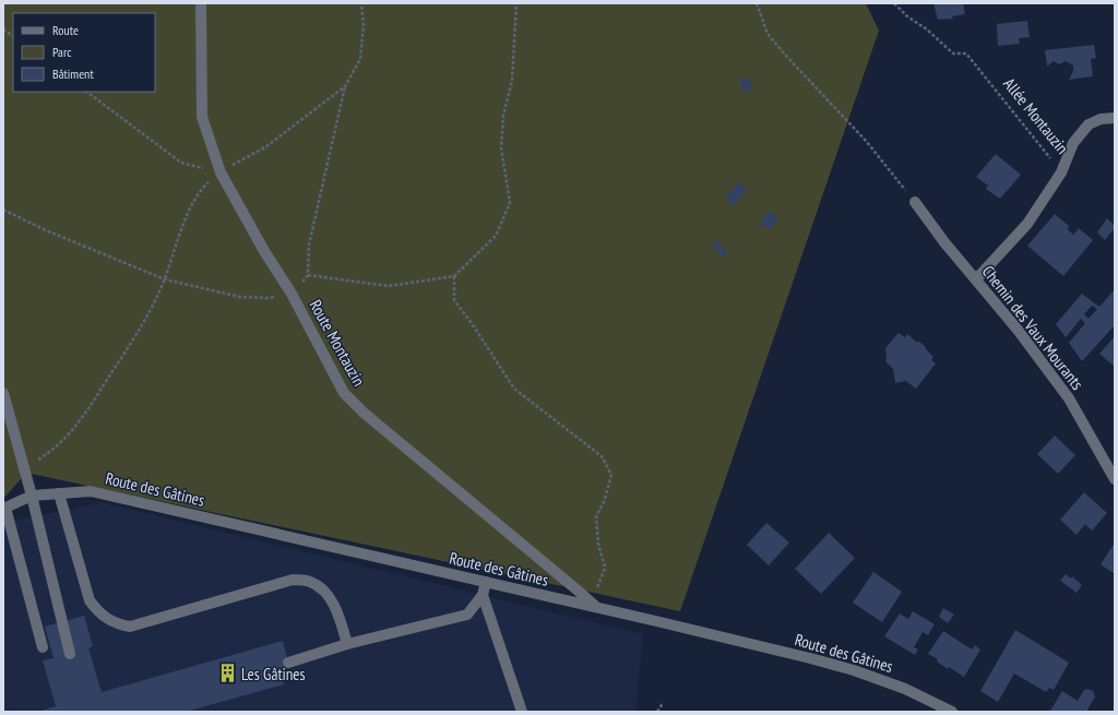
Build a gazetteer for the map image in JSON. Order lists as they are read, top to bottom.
{
  "streets": {
    "street": [
      "Allée Montauzin",
      "Chemin des Vaux Mourants",
      "Route Montauzin",
      "Route des Gâtines"
    ]
  },
  "crossings": [
    ["Allée Montauzin", "Chemin des Vaux Mourants"],
    ["Route Montauzin", "Route des Gâtines"]
  ],
  "places": {
    "building": ["Les Gâtines"]
  },
  "legend": ["Route", "Parc", "Bâtiment"]
}
